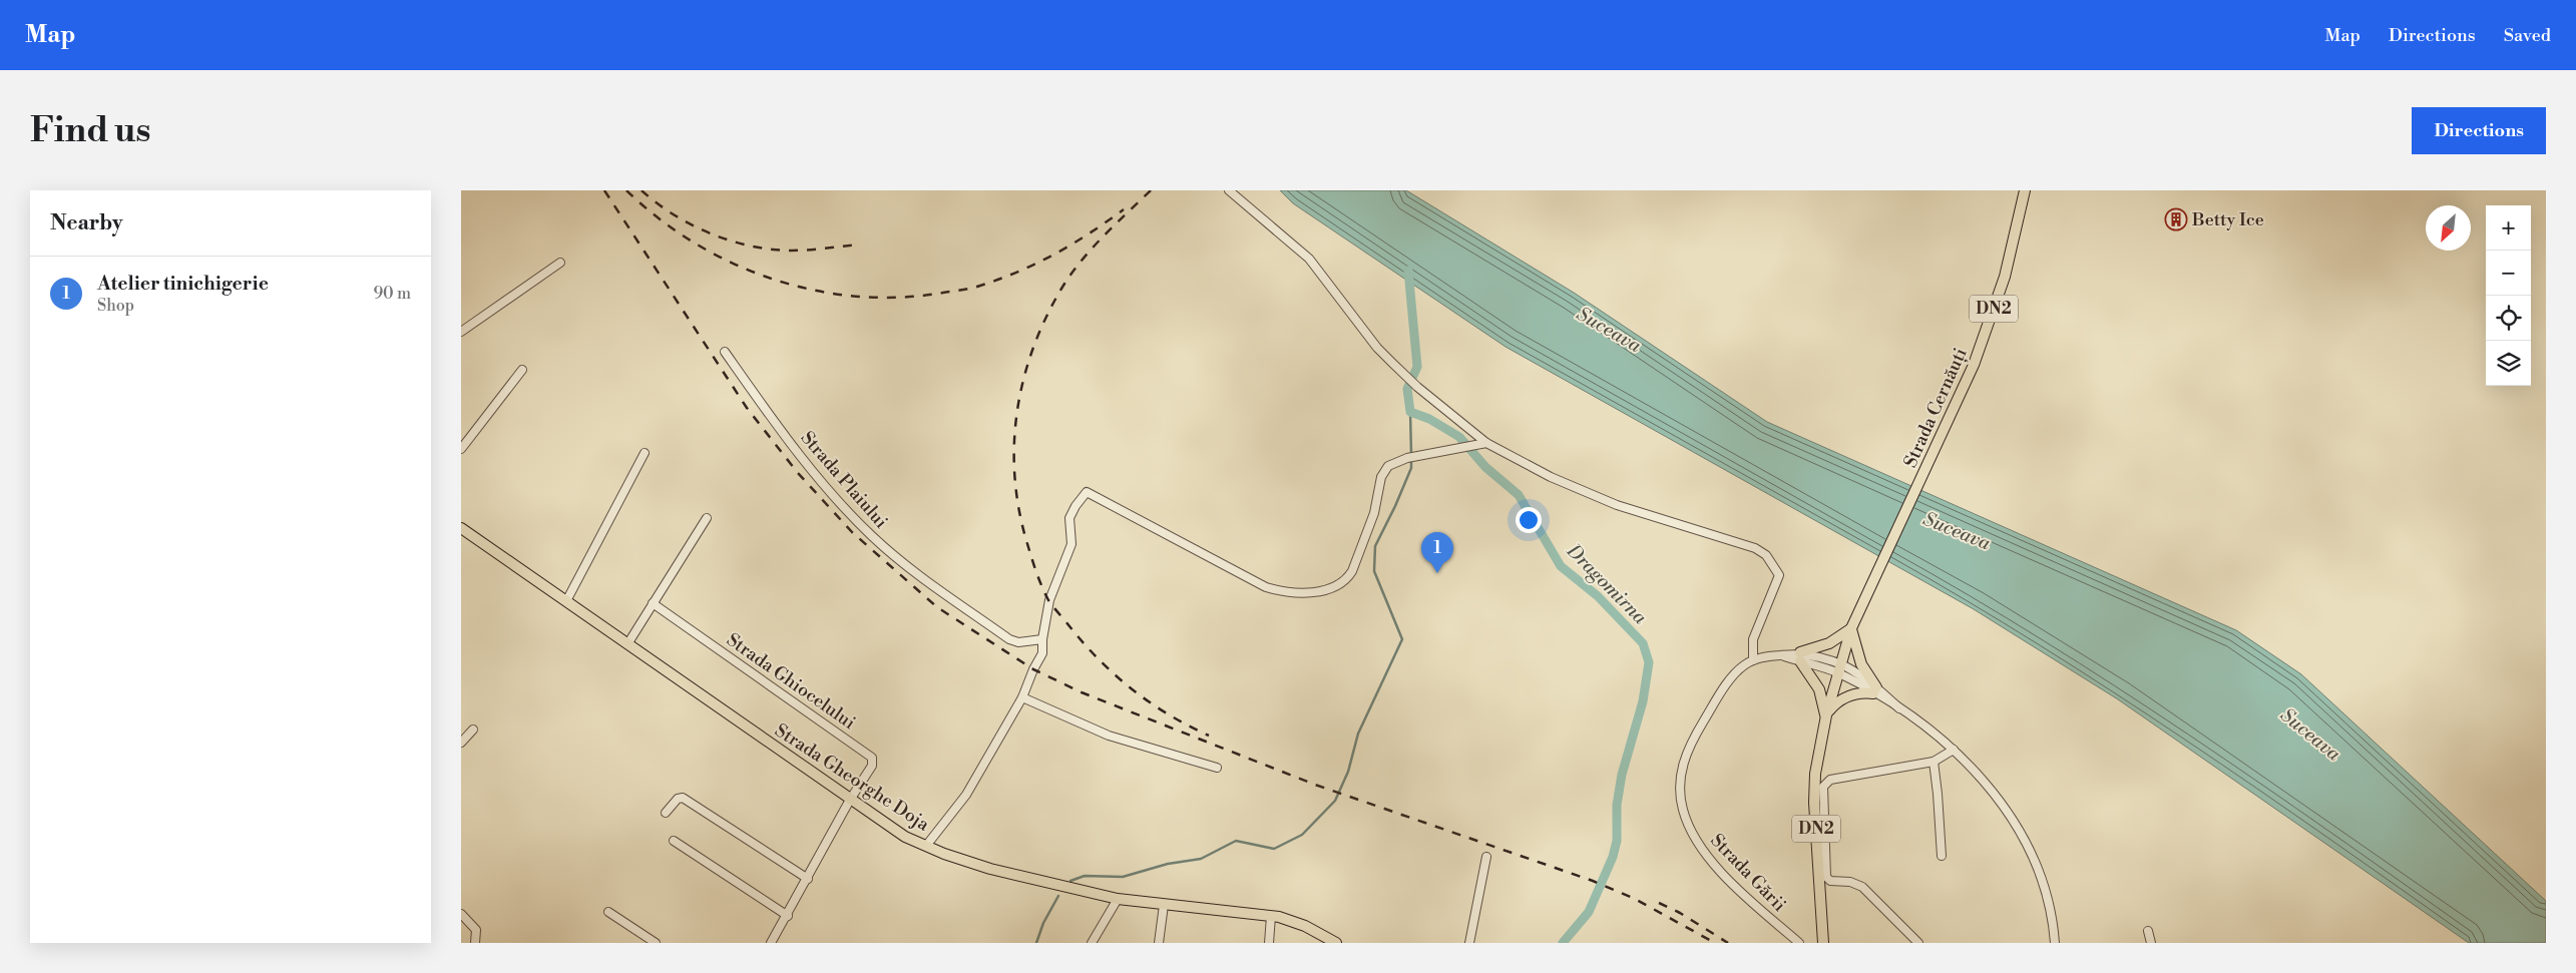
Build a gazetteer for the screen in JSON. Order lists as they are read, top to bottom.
{
  "streets": {
    "main road": ["DN2", "Strada Cernăuți", "Strada Gheorghe Doja"],
    "street": ["Strada Plaiului", "Strada Ghiocelului", "Strada Gării"]
  },
  "crossings": [
    ["DN2", "Strada Cernăuți"],
    ["DN2", "Strada Gării"],
    ["Strada Ghiocelului", "Strada Gheorghe Doja"]
  ],
  "water": ["Suceava", "Dragomirna"],
  "places": {
    "building": ["Betty Ice"]
  },
  "north": "bottom left",
  "page": {
    "header": "Map",
    "nav": ["Map", "Directions", "Saved"],
    "buttons": "Directions",
    "title": "Find us",
    "heading": "Nearby",
    "map_buttons": ["+", "−"],
    "list": [
      {
        "mark": "1",
        "name": "Atelier tinichigerie",
        "note": "Shop",
        "value": "90 m"
      }
    ],
    "pins": "1"
  }
}
